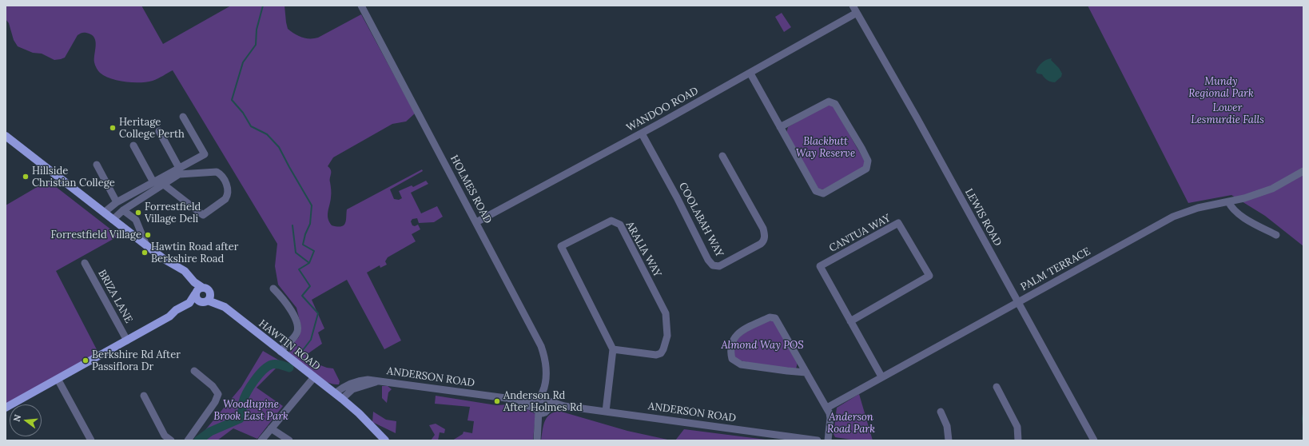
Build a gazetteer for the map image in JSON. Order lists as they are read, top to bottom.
{
  "streets": {
    "main road": ["HAWTIN ROAD"],
    "street": [
      "WANDOO ROAD",
      "HOLMES ROAD",
      "LEWIS ROAD",
      "COOLABAH WAY",
      "CANTUA WAY",
      "ARALIA WAY",
      "PALM TERRACE",
      "BRIZA LANE",
      "ANDERSON ROAD"
    ]
  },
  "crossings": [
    ["WANDOO ROAD", "HOLMES ROAD"],
    ["WANDOO ROAD", "LEWIS ROAD"],
    ["WANDOO ROAD", "COOLABAH WAY"],
    ["HOLMES ROAD", "ANDERSON ROAD"],
    ["LEWIS ROAD", "PALM TERRACE"],
    ["CANTUA WAY", "PALM TERRACE"],
    ["HAWTIN ROAD", "ANDERSON ROAD"]
  ],
  "parks": [
    "Mundy Regional Park",
    "Lower Lesmurdie Falls",
    "Blackbutt Way Reserve",
    "Almond Way POS",
    "Woodlupine Brook East Park",
    "Anderson Road Park"
  ],
  "places": [
    "Heritage College Perth",
    "Hillside Christian College",
    "Forrestfield Village Deli",
    "Forrestfield Village",
    "Hawtin Road after Berkshire Road",
    "Berkshire Rd After Passiflora Dr",
    "Anderson Rd After Holmes Rd"
  ],
  "north": "left"
}
